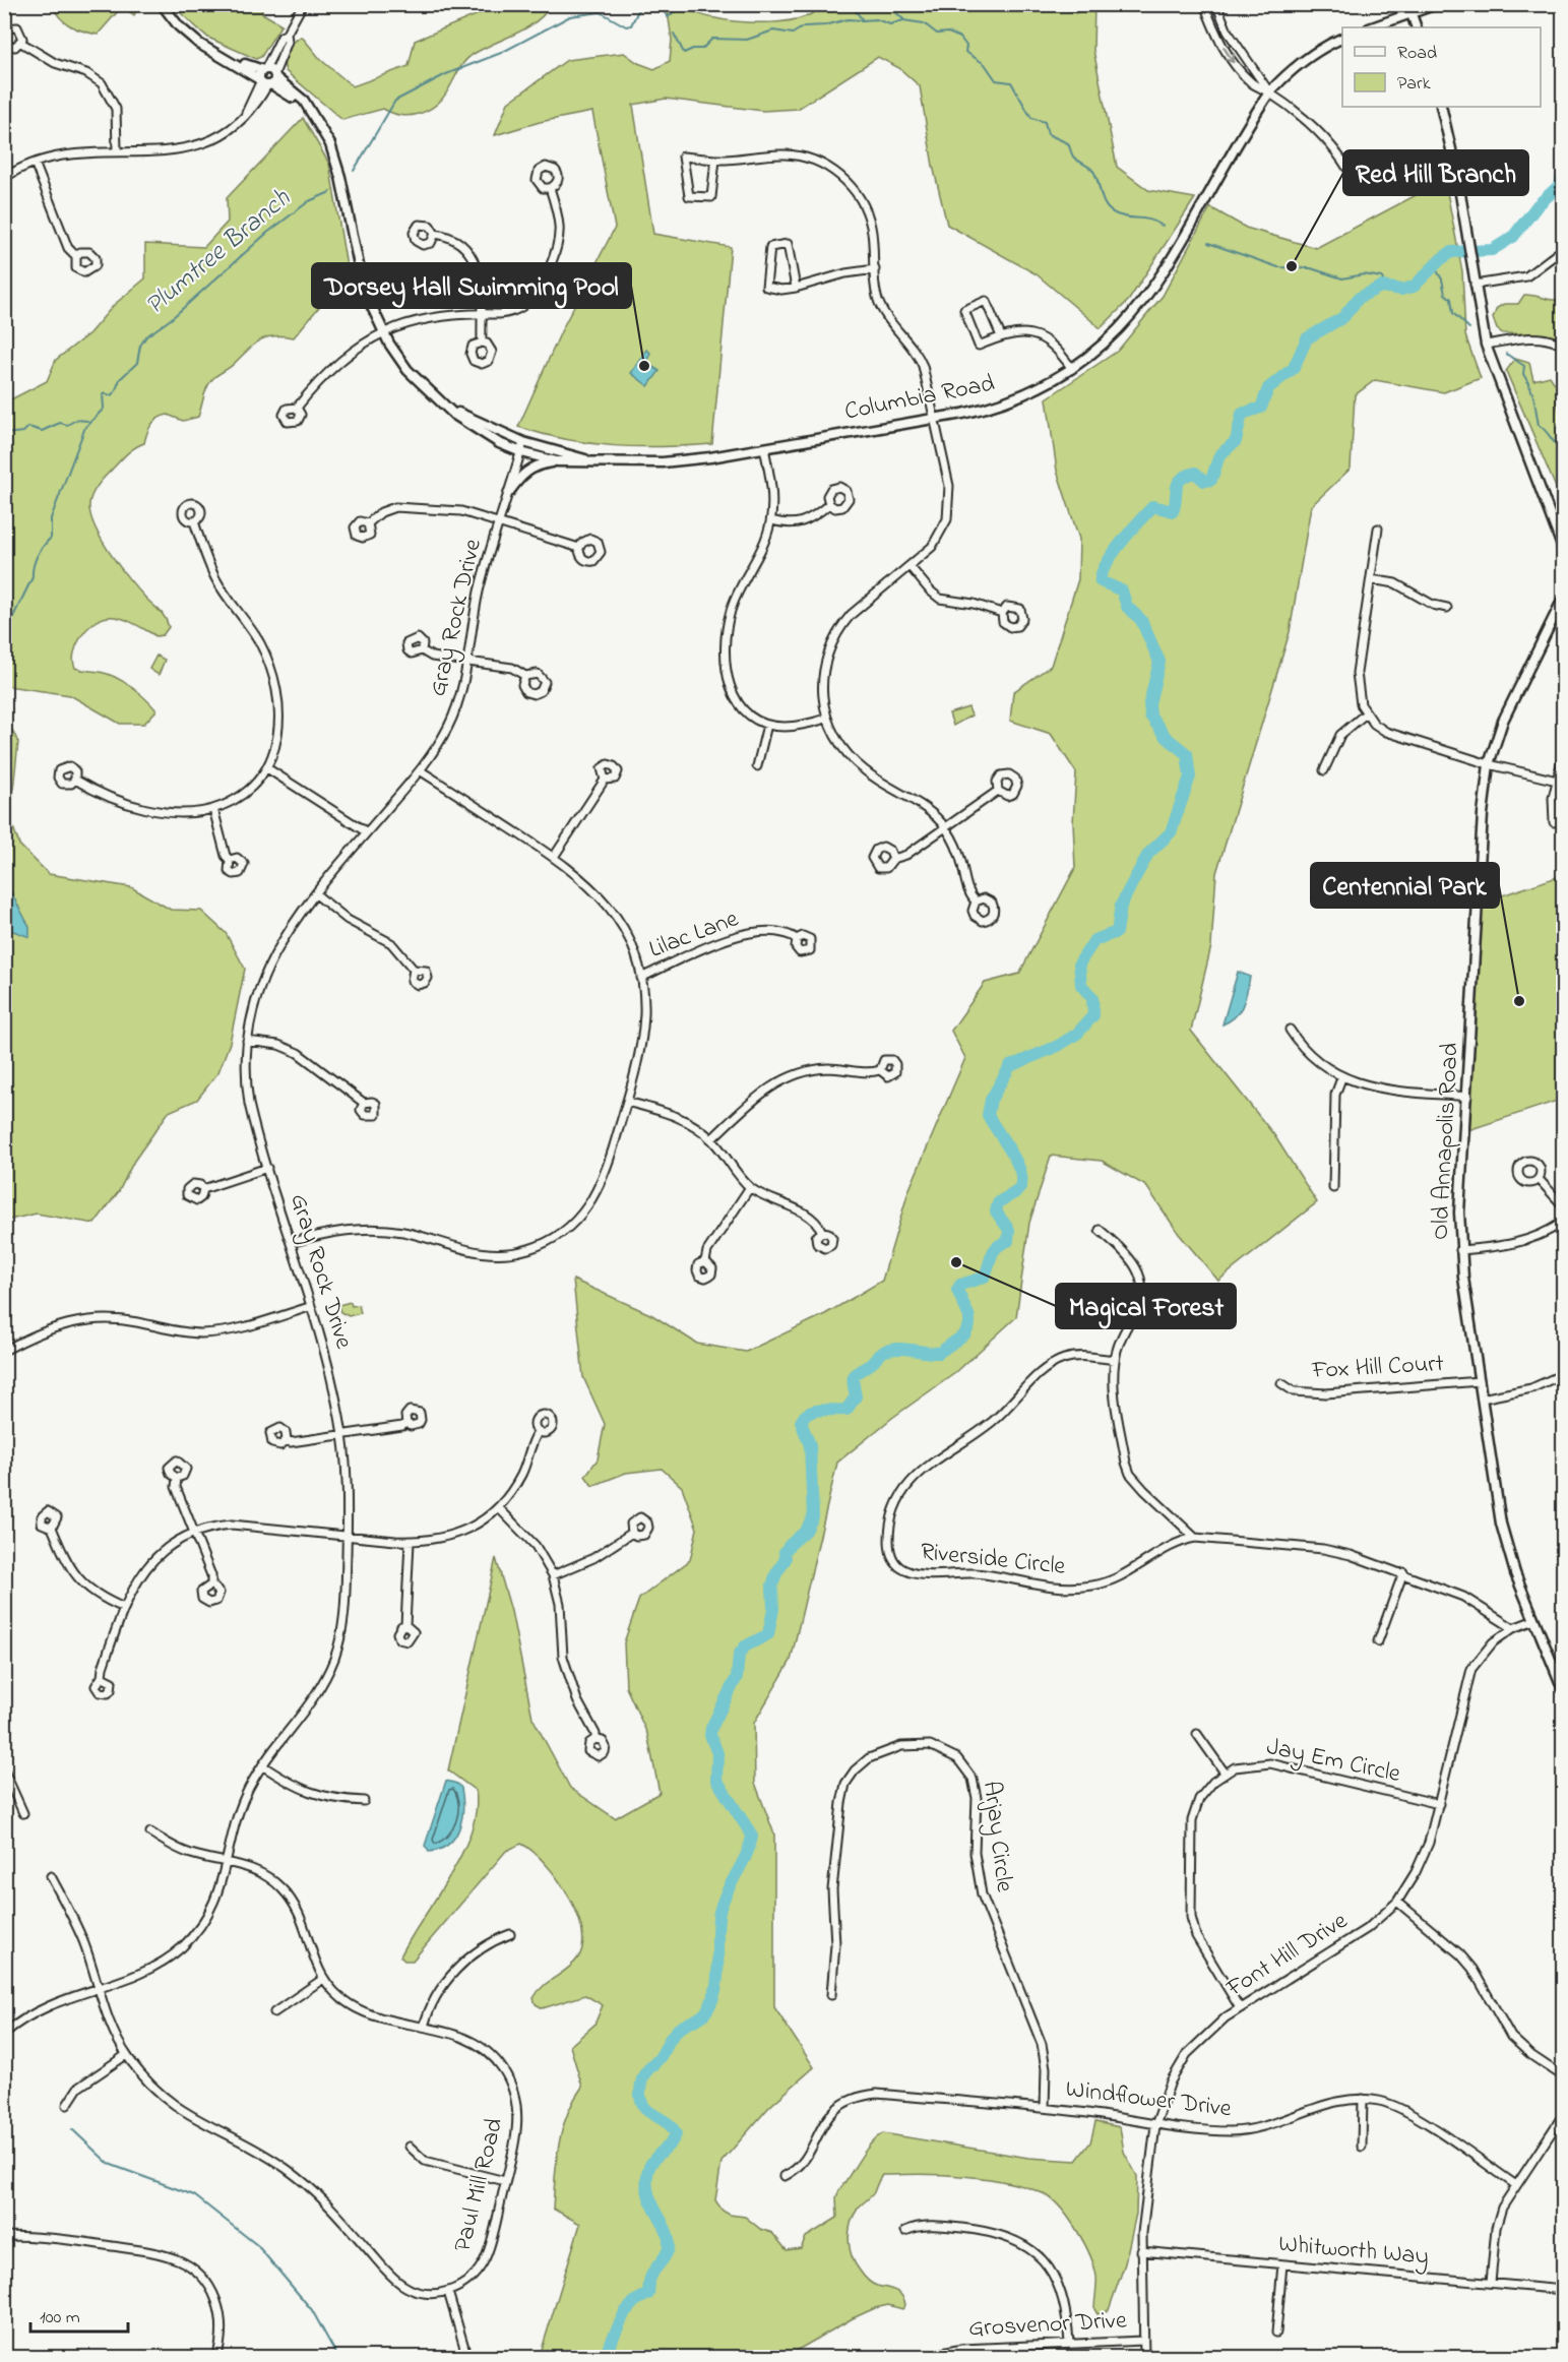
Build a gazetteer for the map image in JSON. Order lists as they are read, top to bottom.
{
  "streets": {
    "street": [
      "Columbia Road",
      "Gray Rock Drive",
      "Lilac Lane",
      "Old Annapolis Road",
      "Fox Hill Court",
      "Riverside Circle",
      "Jay Em Circle",
      "Arjay Circle",
      "Font Hill Drive",
      "Windflower Drive",
      "Paul Mill Road",
      "Whitworth Way",
      "Grosvenor Drive"
    ]
  },
  "crossings": [
    ["Columbia Road", "Gray Rock Drive"],
    ["Gray Rock Drive", "Paul Mill Road"],
    ["Old Annapolis Road", "Fox Hill Court"],
    ["Old Annapolis Road", "Font Hill Drive"],
    ["Jay Em Circle", "Font Hill Drive"],
    ["Arjay Circle", "Windflower Drive"],
    ["Font Hill Drive", "Windflower Drive"],
    ["Font Hill Drive", "Whitworth Way"],
    ["Font Hill Drive", "Grosvenor Drive"]
  ],
  "water": ["Plumtree Branch"],
  "places": [
    "Red Hill Branch",
    "Dorsey Hall Swimming Pool",
    "Centennial Park",
    "Magical Forest"
  ],
  "legend": ["Road", "Park"],
  "scale_bar": "100 m"
}
